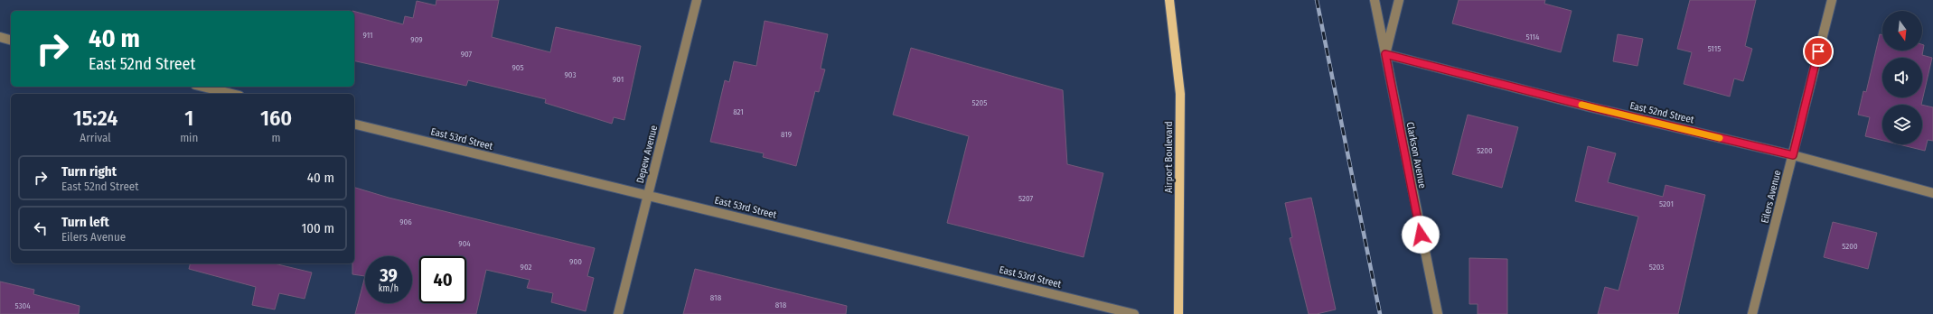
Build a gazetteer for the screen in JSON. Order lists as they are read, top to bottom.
{
  "streets": {
    "main road": ["Airport Boulevard"],
    "street": [
      "East 52nd Street",
      "East 53rd Street",
      "Depew Avenue",
      "Clarkson Avenue",
      "Eilers Avenue"
    ]
  },
  "crossings": [
    ["East 52nd Street", "Clarkson Avenue"],
    ["East 52nd Street", "Eilers Avenue"],
    ["East 53rd Street", "Depew Avenue"]
  ],
  "house_numbers": [
    "911",
    "5114",
    "909",
    "5115",
    "907",
    "905",
    "903",
    "901",
    "5205",
    "821",
    "819",
    "5200",
    "5207",
    "5201",
    "906",
    "904",
    "5200",
    "900",
    "902",
    "5203",
    "818",
    "818",
    "5304"
  ],
  "north": "bottom",
  "page": {
    "turn": ["40 m", "East 52nd Street"],
    "eta": [
      "15:24",
      "Arrival",
      "1",
      "min",
      "160",
      "m"
    ],
    "list": [
      {
        "name": "Turn right",
        "note": "East 52nd Street",
        "value": "40 m"
      },
      {
        "name": "Turn left",
        "note": "Eilers Avenue",
        "value": "100 m"
      }
    ],
    "speed": "39 km/h",
    "limit": "40"
  }
}
